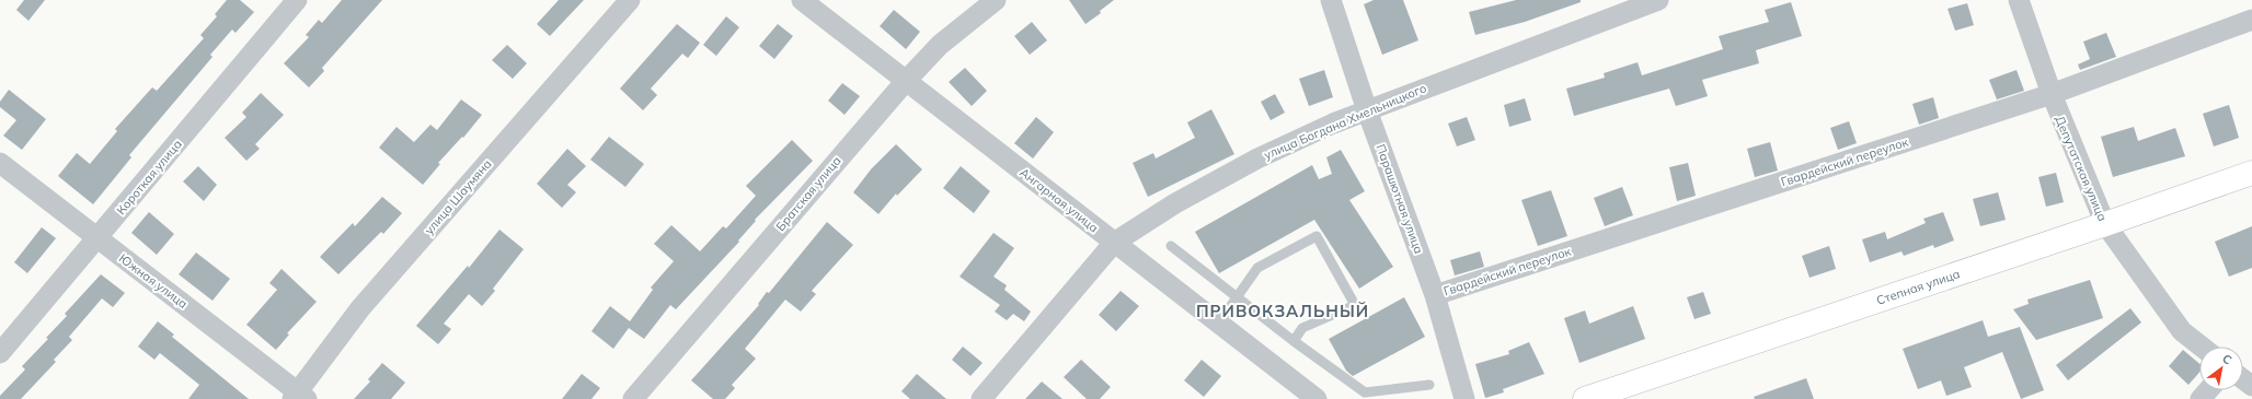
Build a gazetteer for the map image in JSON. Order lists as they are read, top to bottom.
{
  "streets": {
    "street": [
      "улица Богдана Хмельницкого",
      "Гвардейский переулок",
      "Депутатская улица",
      "Короткая улица",
      "Братская улица",
      "улица Шаумяна",
      "Парашютная улица",
      "Ангарная улица",
      "Южная улица",
      "Степная улица"
    ]
  },
  "crossings": [
    ["улица Богдана Хмельницкого", "Парашютная улица"],
    ["улица Богдана Хмельницкого", "Ангарная улица"],
    ["Гвардейский переулок", "Депутатская улица"],
    ["Гвардейский переулок", "Парашютная улица"],
    ["Депутатская улица", "Степная улица"],
    ["Короткая улица", "Южная улица"],
    ["Братская улица", "Ангарная улица"],
    ["улица Шаумяна", "Южная улица"]
  ],
  "districts": ["ПРИВОКЗАЛЬНЫЙ"],
  "north": "top right"
}
